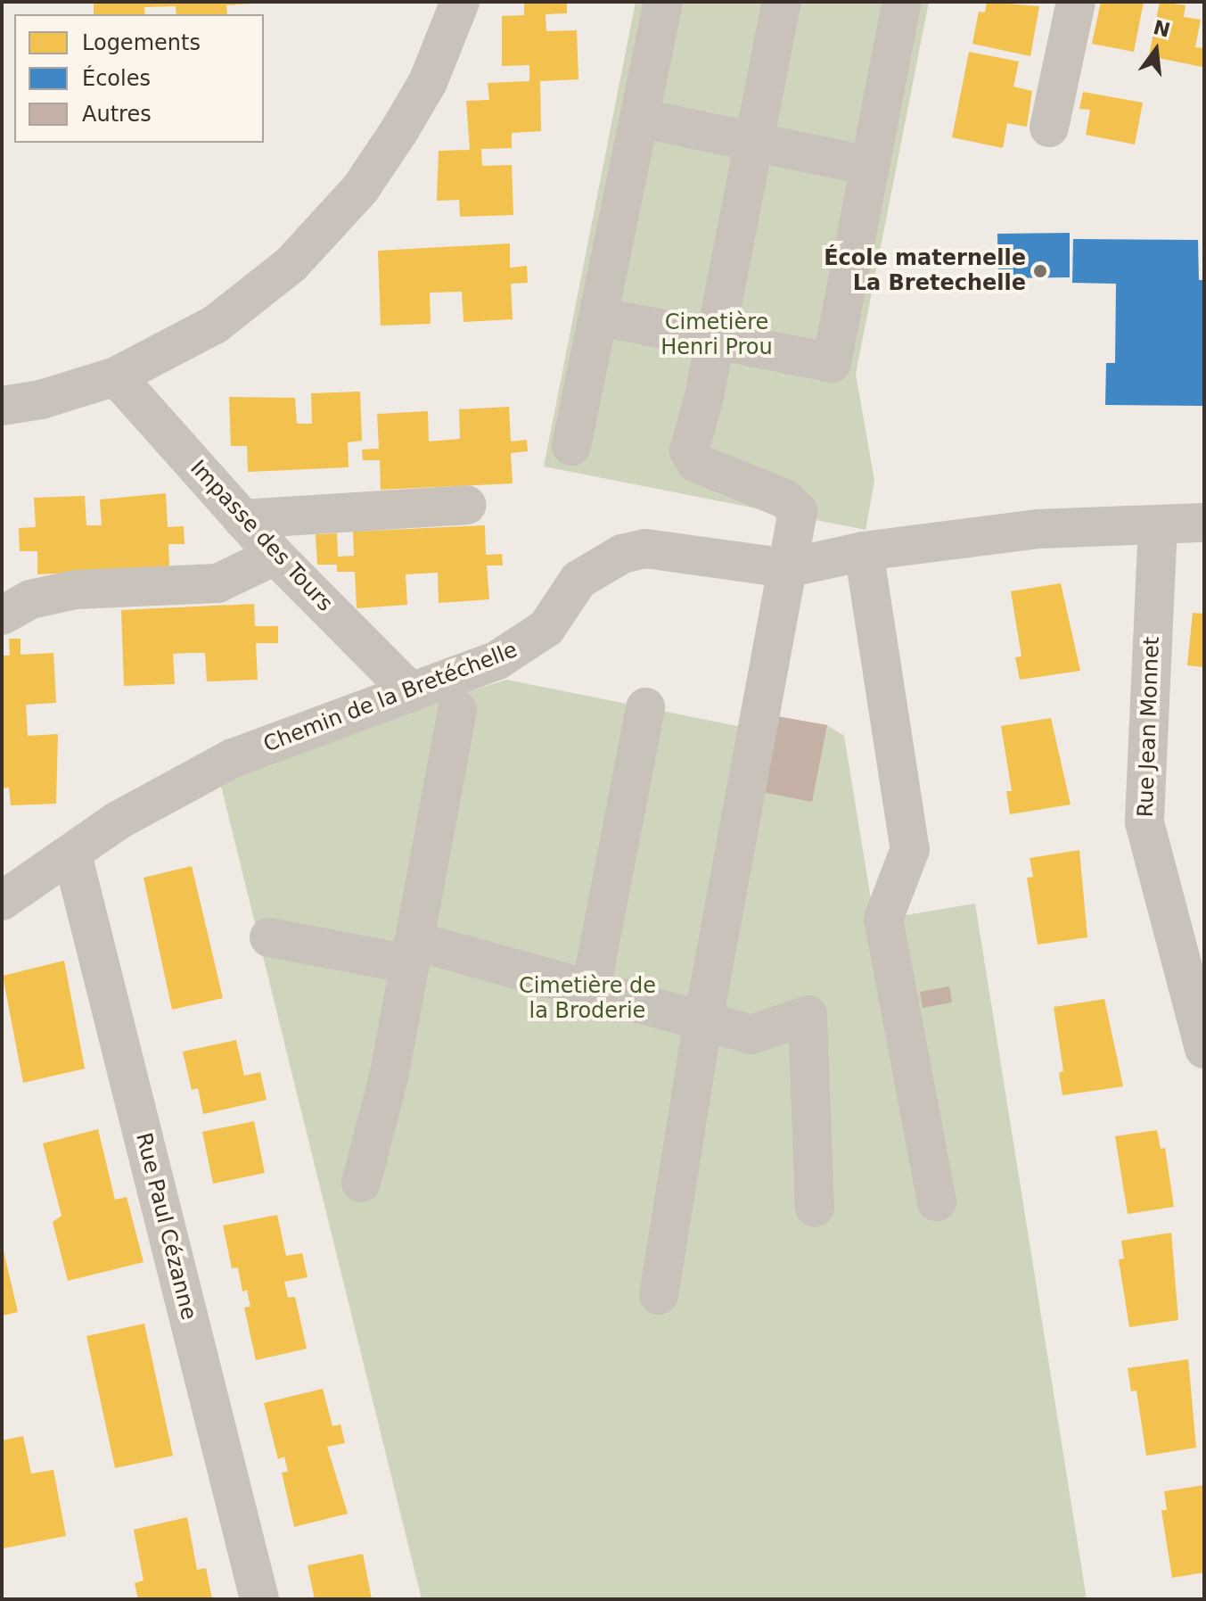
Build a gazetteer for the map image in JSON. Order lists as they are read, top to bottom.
{
  "streets": {
    "street": [
      "Impasse des Tours",
      "Chemin de la Bretéchelle",
      "Rue Jean Monnet",
      "Rue Paul Cézanne"
    ]
  },
  "crossings": [
    ["Impasse des Tours", "Chemin de la Bretéchelle"],
    ["Chemin de la Bretéchelle", "Rue Jean Monnet"],
    ["Chemin de la Bretéchelle", "Rue Paul Cézanne"]
  ],
  "parks": ["Cimetière Henri Prou", "Cimetière de la Broderie"],
  "places": ["École maternelle La Bretechelle"],
  "legend": ["Logements", "Écoles", "Autres"],
  "north": "top"
}
